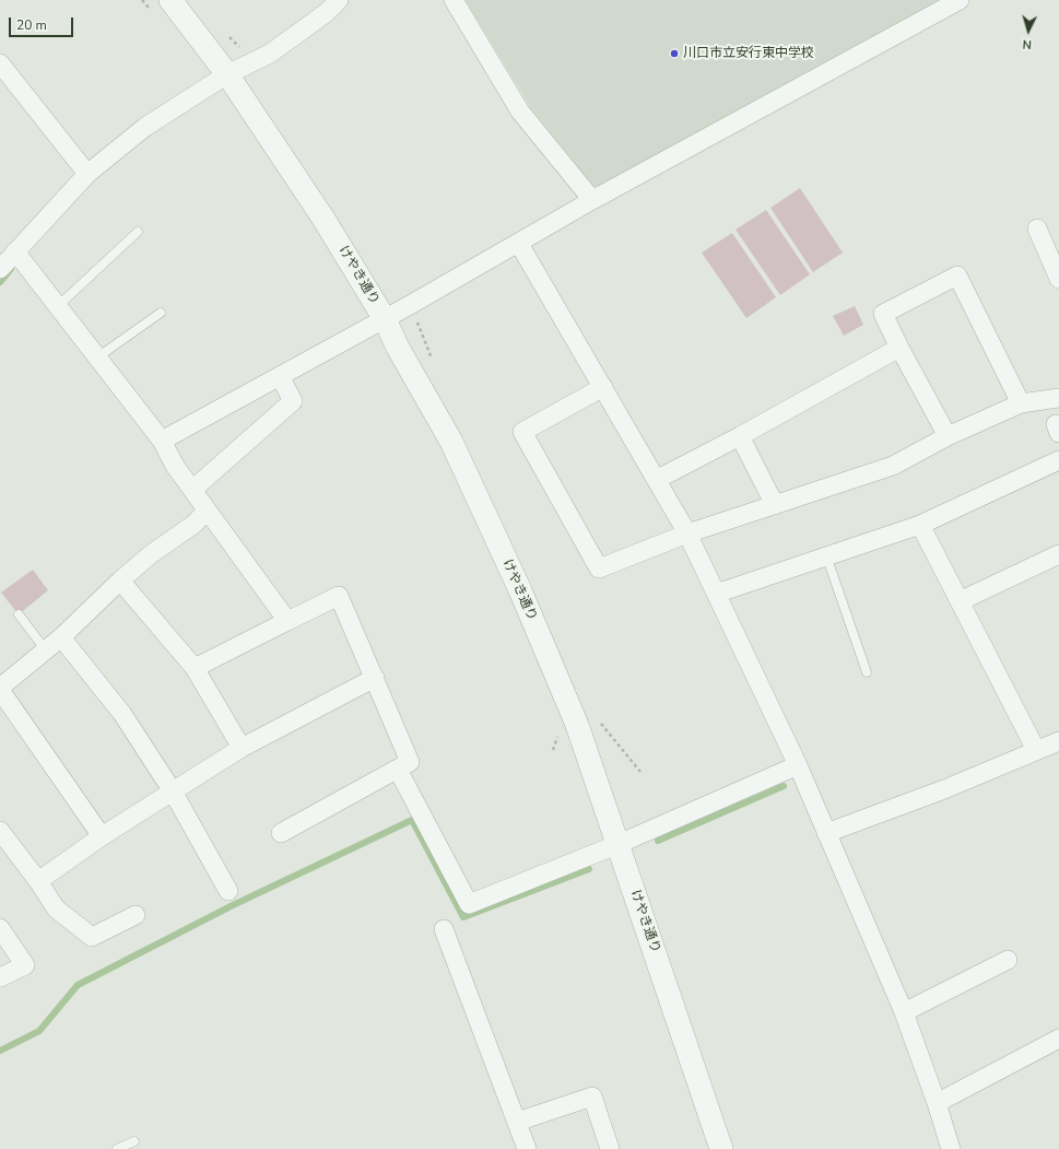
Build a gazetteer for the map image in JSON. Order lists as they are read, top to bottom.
{
  "streets": {
    "street": ["けやき通り"]
  },
  "places": ["川口市立安行東中学校"],
  "scale_bar": "20 m",
  "north": "bottom"
}
